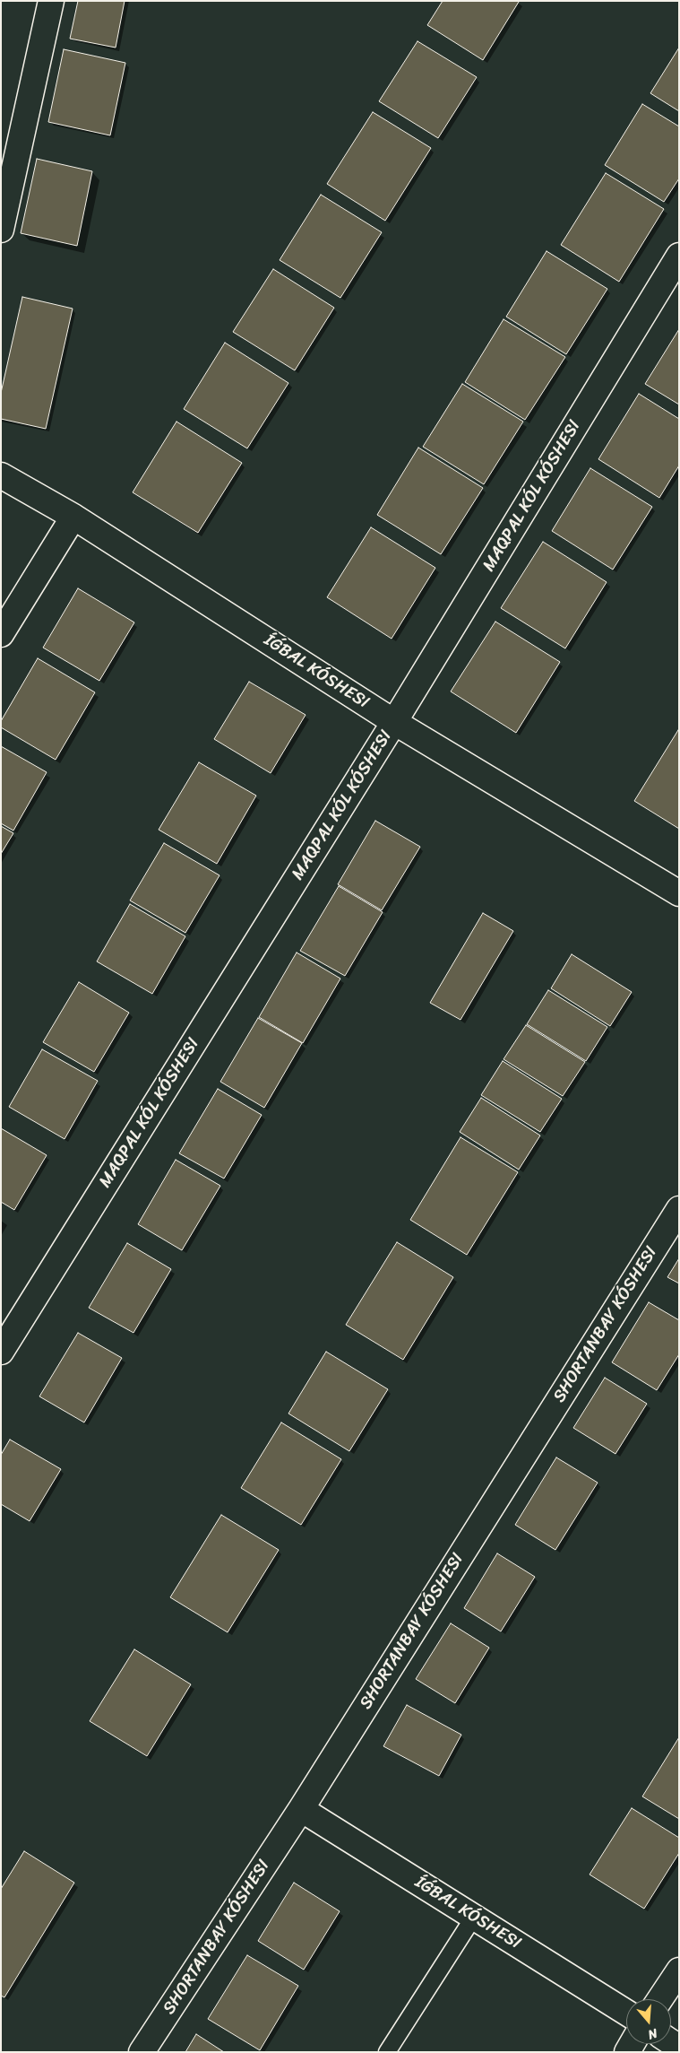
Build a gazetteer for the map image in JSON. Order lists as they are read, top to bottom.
{
  "streets": {
    "street": ["MAQPAL KÓL KÓSHESI", "ÍǴBAL KÓSHESI", "SHORTANBAY KÓSHESI"]
  },
  "crossings": [
    ["MAQPAL KÓL KÓSHESI", "ÍǴBAL KÓSHESI"],
    ["ÍǴBAL KÓSHESI", "SHORTANBAY KÓSHESI"]
  ],
  "north": "bottom"
}
